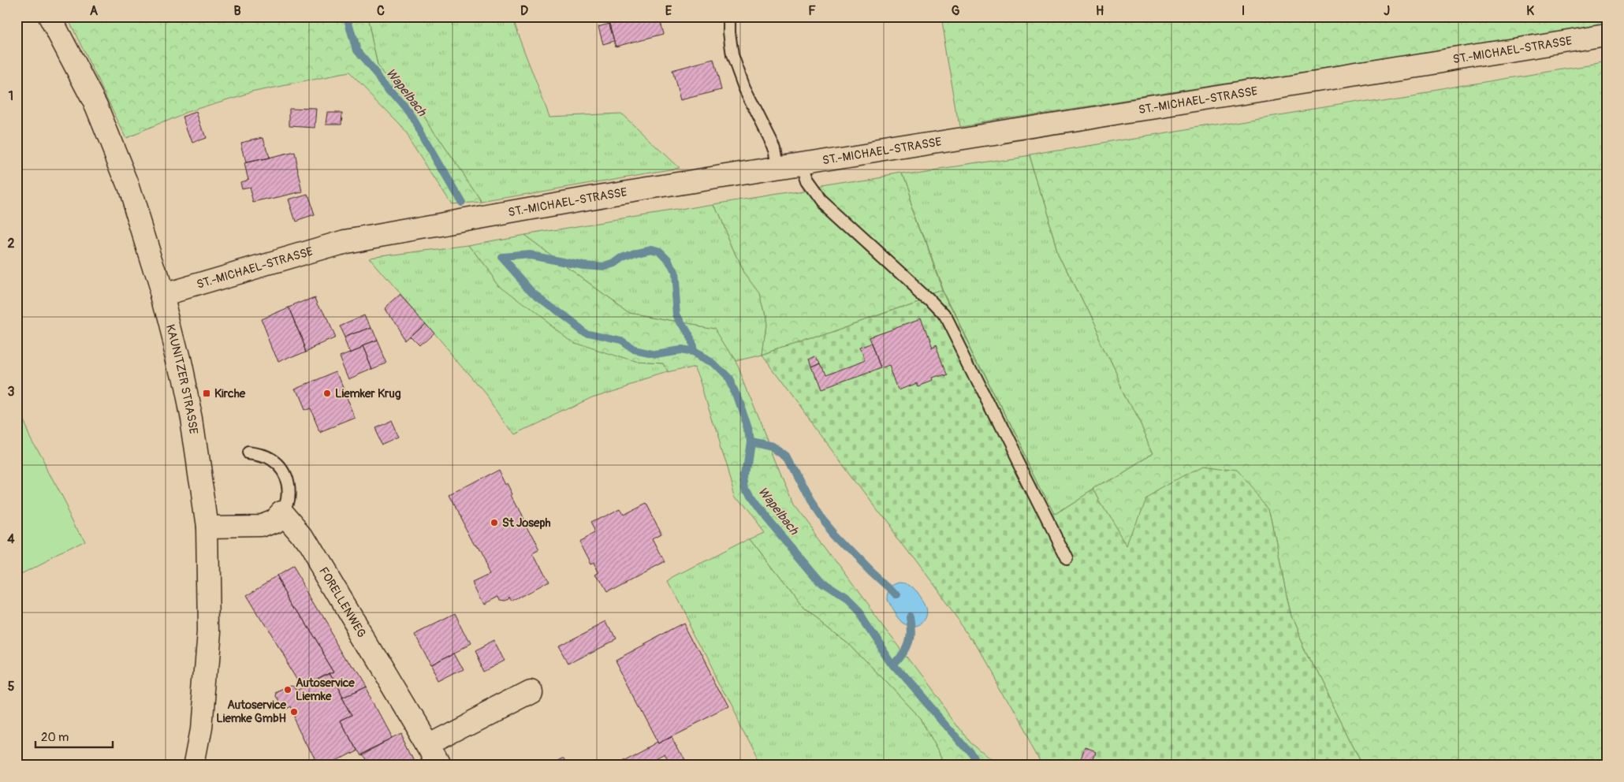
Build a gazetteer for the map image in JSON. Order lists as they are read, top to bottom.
{
  "streets": {
    "street": ["ST.-MICHAEL-STRASSE", "KAUNITZER STRASSE", "FORELLENWEG"]
  },
  "crossings": [
    ["ST.-MICHAEL-STRASSE", "KAUNITZER STRASSE"]
  ],
  "water": ["Wapelbach"],
  "places": {
    "transit": ["Kirche"],
    "other": [
      "Liemker Krug",
      "St Joseph",
      "Autoservice Liemke",
      "Autoservice Liemke GmbH"
    ]
  },
  "scale_bar": "20 m",
  "grid": {
    "columns": [
      "A",
      "B",
      "C",
      "D",
      "E",
      "F",
      "G",
      "H",
      "I",
      "J",
      "K"
    ],
    "rows": [
      "1",
      "2",
      "3",
      "4",
      "5"
    ]
  }
}
